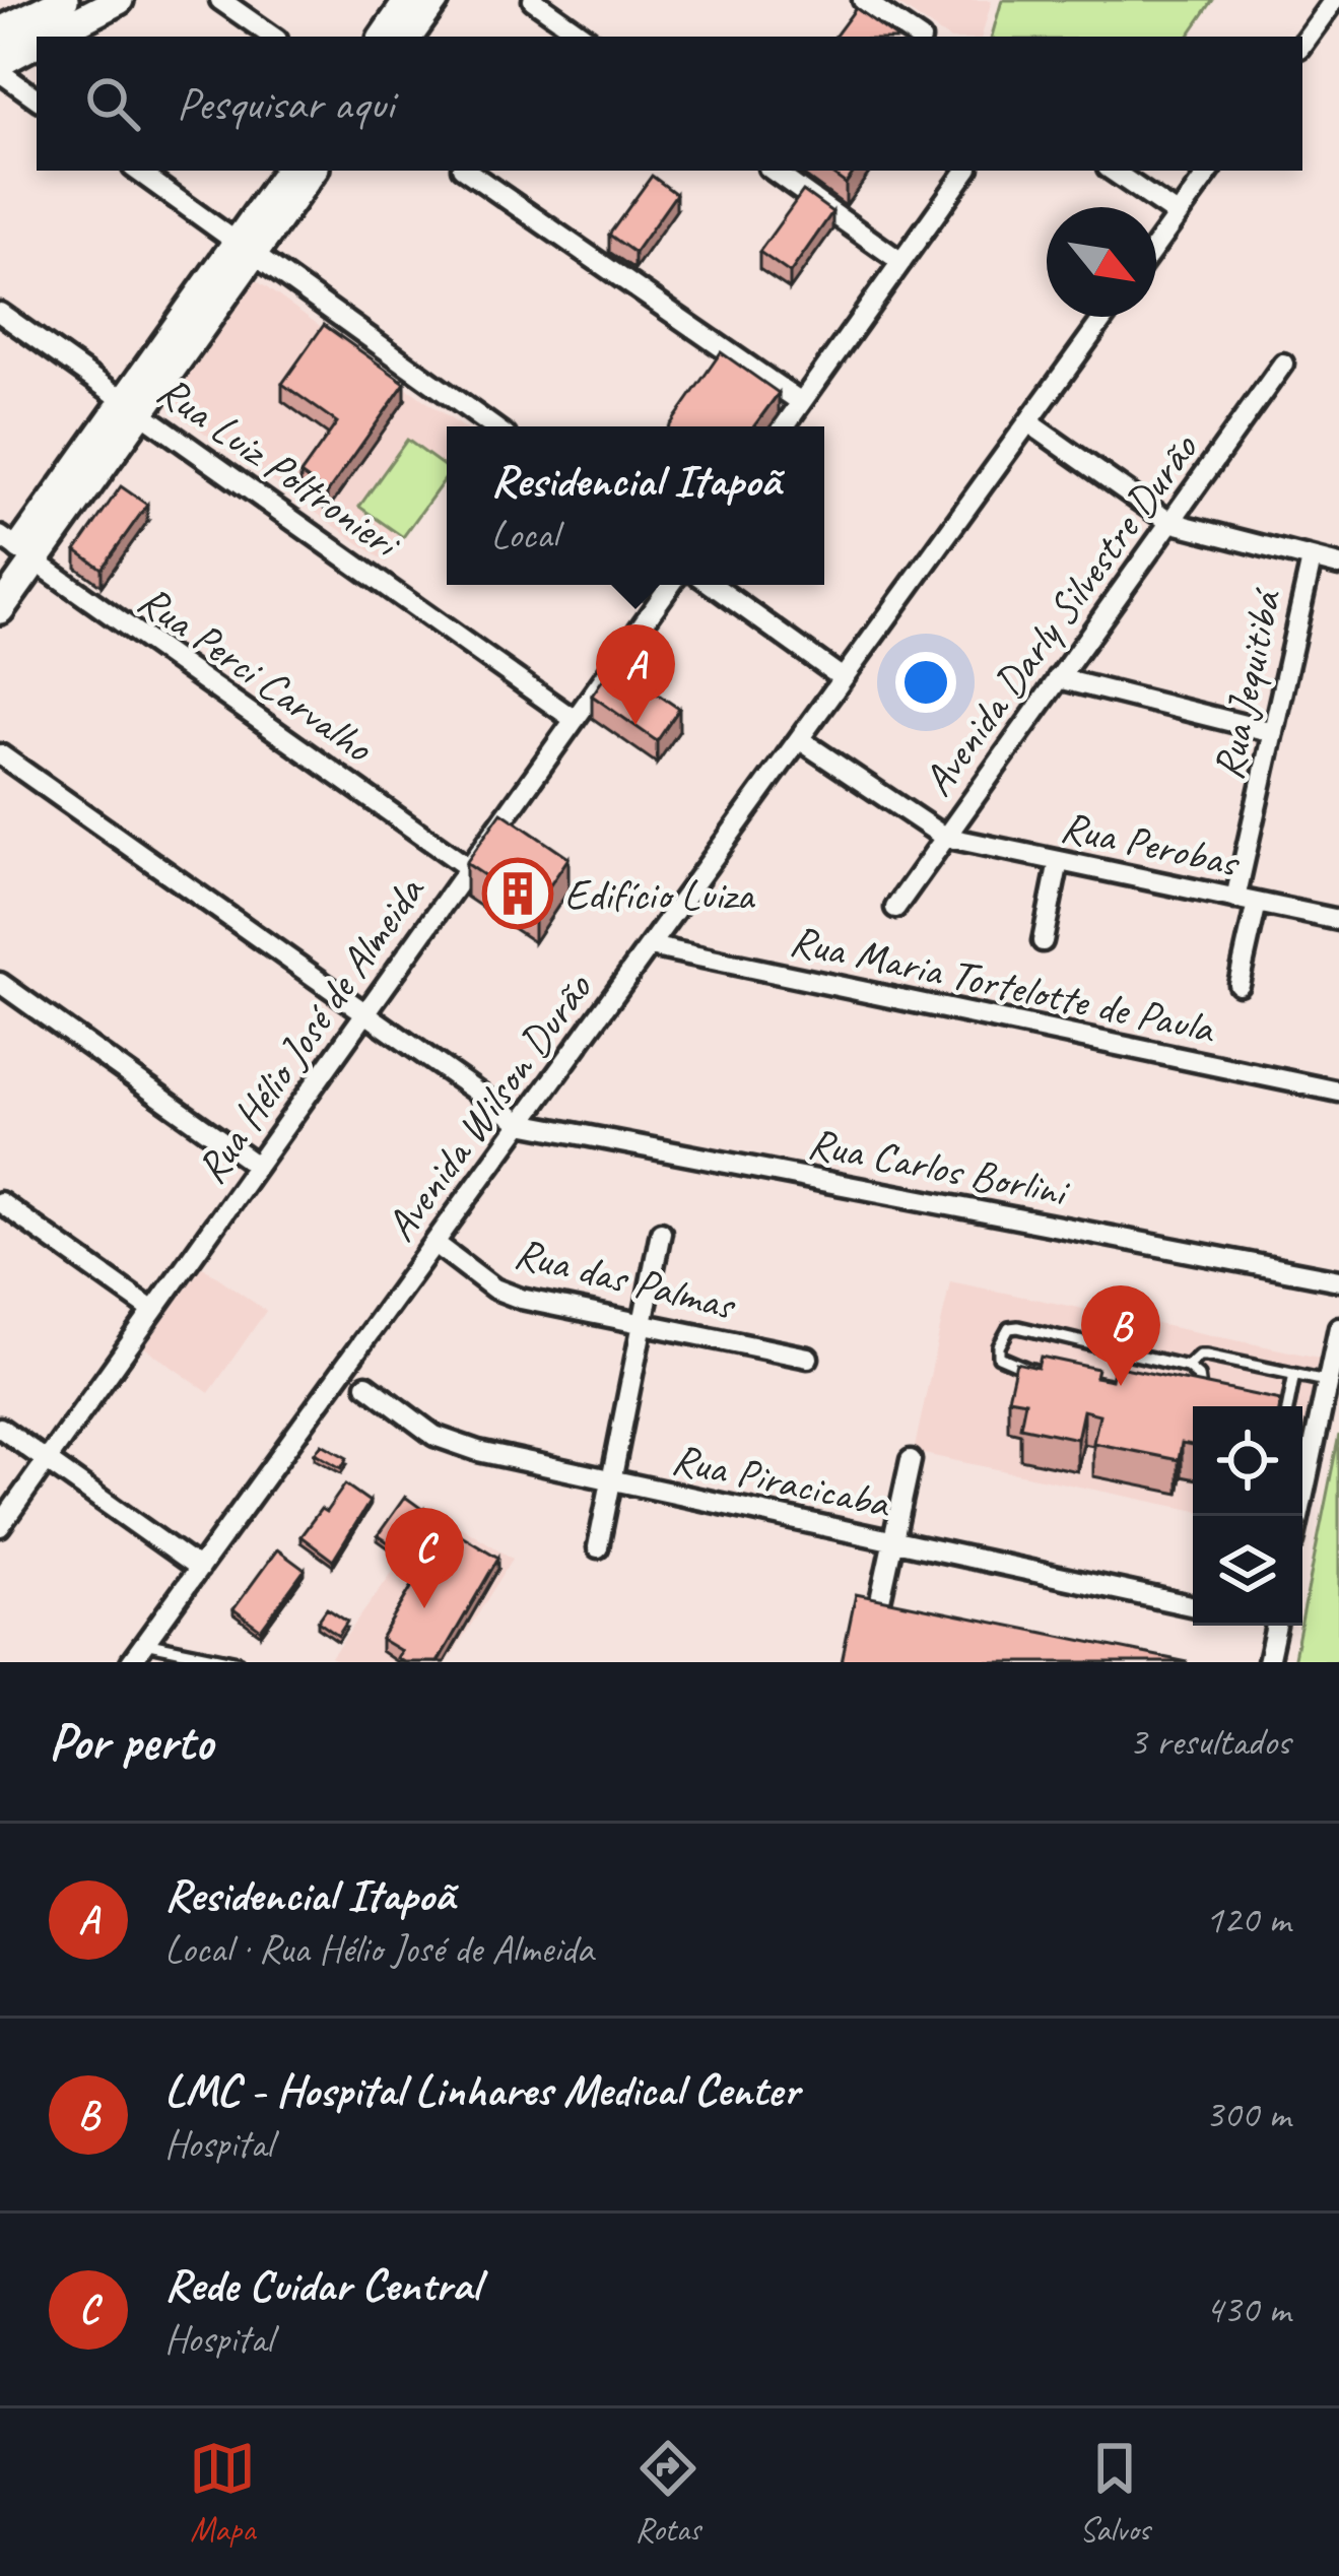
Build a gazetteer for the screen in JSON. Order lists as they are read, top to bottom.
{
  "streets": {
    "street": [
      "Rua Luiz Poltronieri",
      "Avenida Darly Silvestre Durão",
      "Rua Perci Carvalho",
      "Rua Jequitibá",
      "Rua Perobas",
      "Rua Maria Tortelotte de Paula",
      "Rua Hélio José de Almeida",
      "Avenida Wilson Durão",
      "Rua Carlos Borlini",
      "Rua das Palmas",
      "Rua Piracicaba"
    ]
  },
  "crossings": [
    ["Rua Luiz Poltronieri", "Rua Hélio José de Almeida"],
    ["Avenida Darly Silvestre Durão", "Rua Perobas"],
    ["Rua Perci Carvalho", "Rua Hélio José de Almeida"],
    ["Rua Jequitibá", "Rua Perobas"],
    ["Rua Maria Tortelotte de Paula", "Avenida Wilson Durão"],
    ["Avenida Wilson Durão", "Rua Carlos Borlini"],
    ["Avenida Wilson Durão", "Rua das Palmas"]
  ],
  "places": {
    "building": ["Edifício Luiza"]
  },
  "north": "bottom right",
  "page": {
    "search": "Pesquisar aqui",
    "popup": ["Residencial Itapoã", "Local"],
    "pins": ["A", "B", "C"],
    "heading": ["Por perto", "3 resultados"],
    "list": [
      {
        "mark": "A",
        "name": "Residencial Itapoã",
        "note": "Local · Rua Hélio José de Almeida",
        "value": "120 m"
      },
      {
        "mark": "B",
        "name": "LMC - Hospital Linhares Medical Center",
        "note": "Hospital",
        "value": "300 m"
      },
      {
        "mark": "C",
        "name": "Rede Cuidar Central",
        "note": "Hospital",
        "value": "430 m"
      }
    ],
    "nav": ["Mapa", "Rotas", "Salvos"]
  }
}
